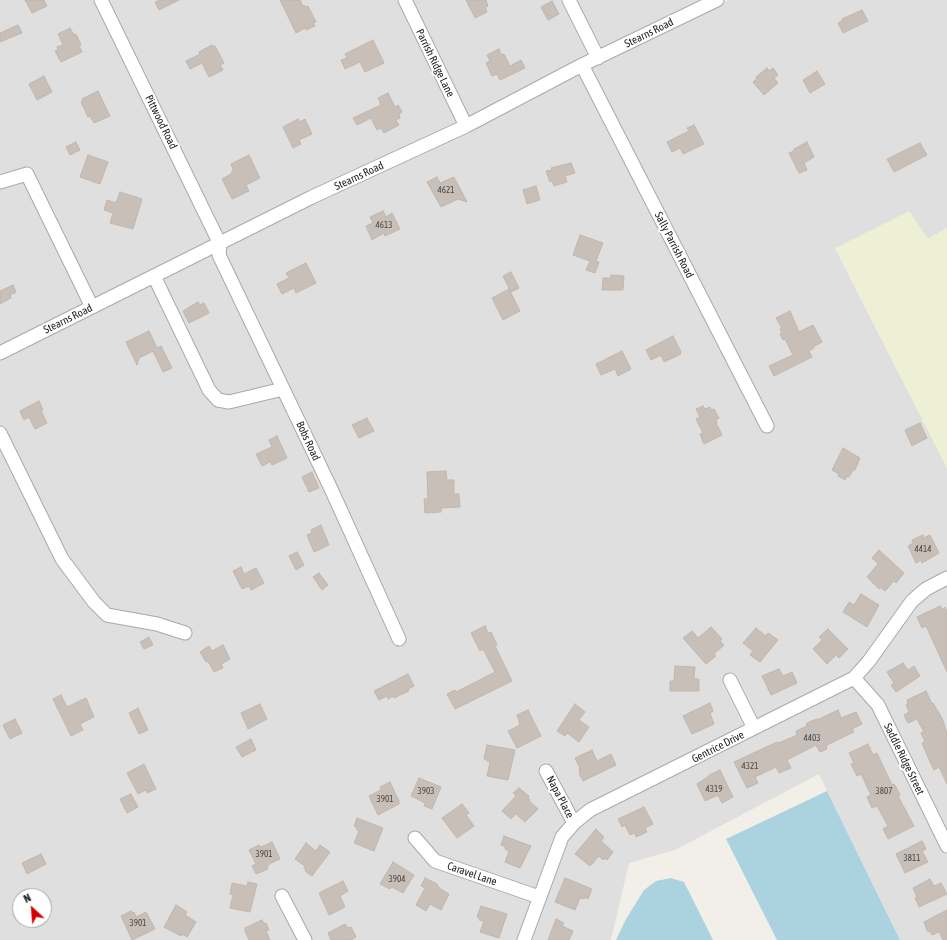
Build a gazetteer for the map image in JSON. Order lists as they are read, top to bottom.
{
  "streets": {
    "street": [
      "Stearns Road",
      "Parrish Ridge Lane",
      "Pittwood Road",
      "Sally Parrish Road",
      "Bobs Road",
      "Gentrice Drive",
      "Saddle Ridge Street",
      "Napa Place",
      "Caravel Lane"
    ]
  },
  "crossings": [
    ["Stearns Road", "Parrish Ridge Lane"],
    ["Stearns Road", "Pittwood Road"],
    ["Stearns Road", "Sally Parrish Road"],
    ["Stearns Road", "Bobs Road"],
    ["Pittwood Road", "Bobs Road"],
    ["Gentrice Drive", "Saddle Ridge Street"],
    ["Gentrice Drive", "Napa Place"],
    ["Gentrice Drive", "Caravel Lane"]
  ],
  "house_numbers": [
    "4621",
    "4613",
    "4414",
    "4403",
    "4321",
    "4319",
    "3903",
    "3807",
    "3901",
    "3901",
    "3811",
    "3904",
    "3901"
  ],
  "north": "top left"
}
